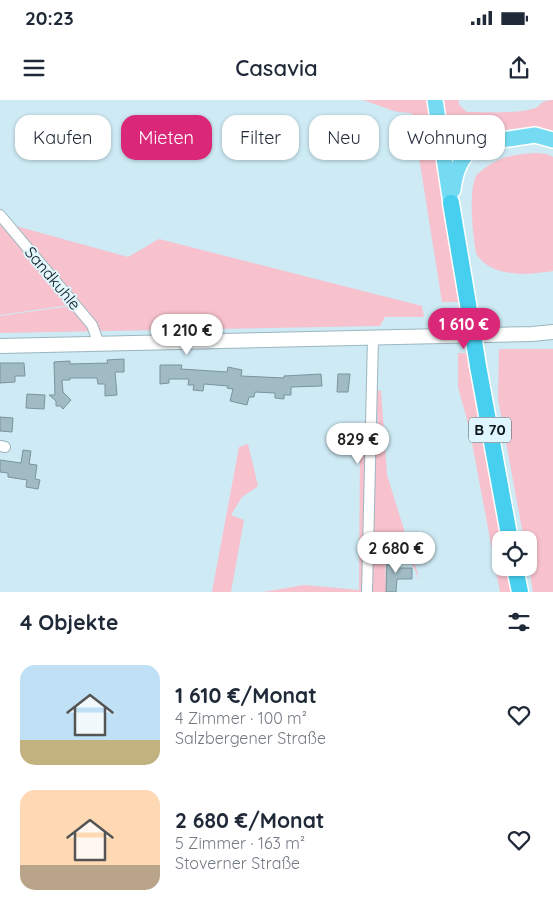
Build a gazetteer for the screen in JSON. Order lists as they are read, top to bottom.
{
  "streets": {
    "highway": ["B 70"],
    "street": ["Sandkuhle"]
  },
  "page": {
    "status": "20:23",
    "header": "Casavia",
    "chip": [
      "Kaufen",
      "Mieten",
      "Filter",
      "Neu",
      "Wohnung"
    ],
    "price": [
      "1 610 €",
      "1 210 €",
      "829 €",
      "2 680 €"
    ],
    "heading": "4 Objekte",
    "list": [
      {
        "name": "1 610 €/Monat",
        "note": "4 Zimmer · 100 m² · Salzbergener Straße"
      },
      {
        "name": "2 680 €/Monat",
        "note": "5 Zimmer · 163 m² · Stoverner Straße"
      }
    ]
  }
}
